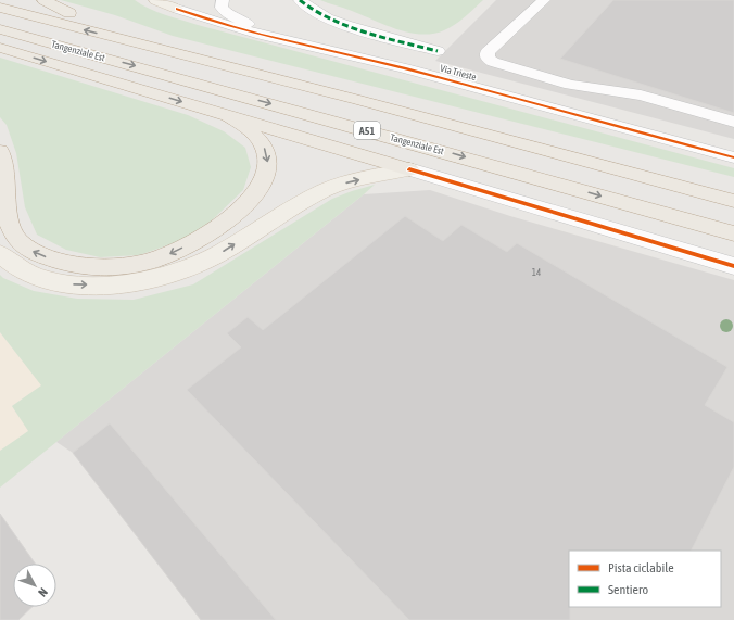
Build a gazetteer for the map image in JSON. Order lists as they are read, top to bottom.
{
  "streets": {
    "highway": ["Tangenziale Est", "A51"],
    "street": ["Via Trieste"]
  },
  "house_numbers": ["14"],
  "legend": ["Pista ciclabile", "Sentiero"],
  "north": "bottom right"
}
